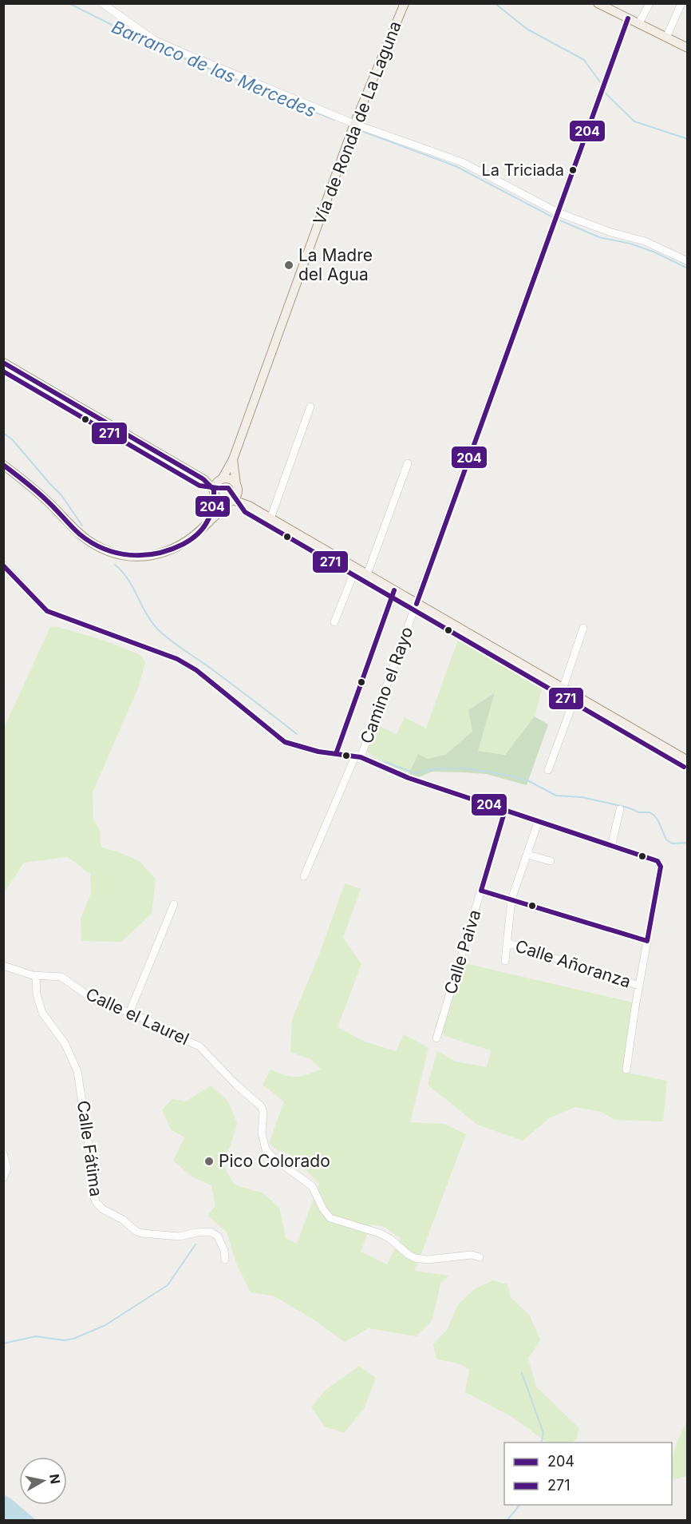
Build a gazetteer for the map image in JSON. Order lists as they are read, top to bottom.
{
  "streets": {
    "main road": ["Vía de Ronda de La Laguna"],
    "street": [
      "Camino el Rayo",
      "Calle Paiva",
      "Calle Añoranza",
      "Calle el Laurel",
      "Calle Fátima"
    ]
  },
  "crossings": [
    ["Calle el Laurel", "Calle Fátima"]
  ],
  "water": ["Barranco de las Mercedes"],
  "places": ["La Triciada", "La Madre del Agua", "Pico Colorado"],
  "lines": ["transit line 204", "transit line 271"],
  "legend": ["204", "271"],
  "north": "right"
}
